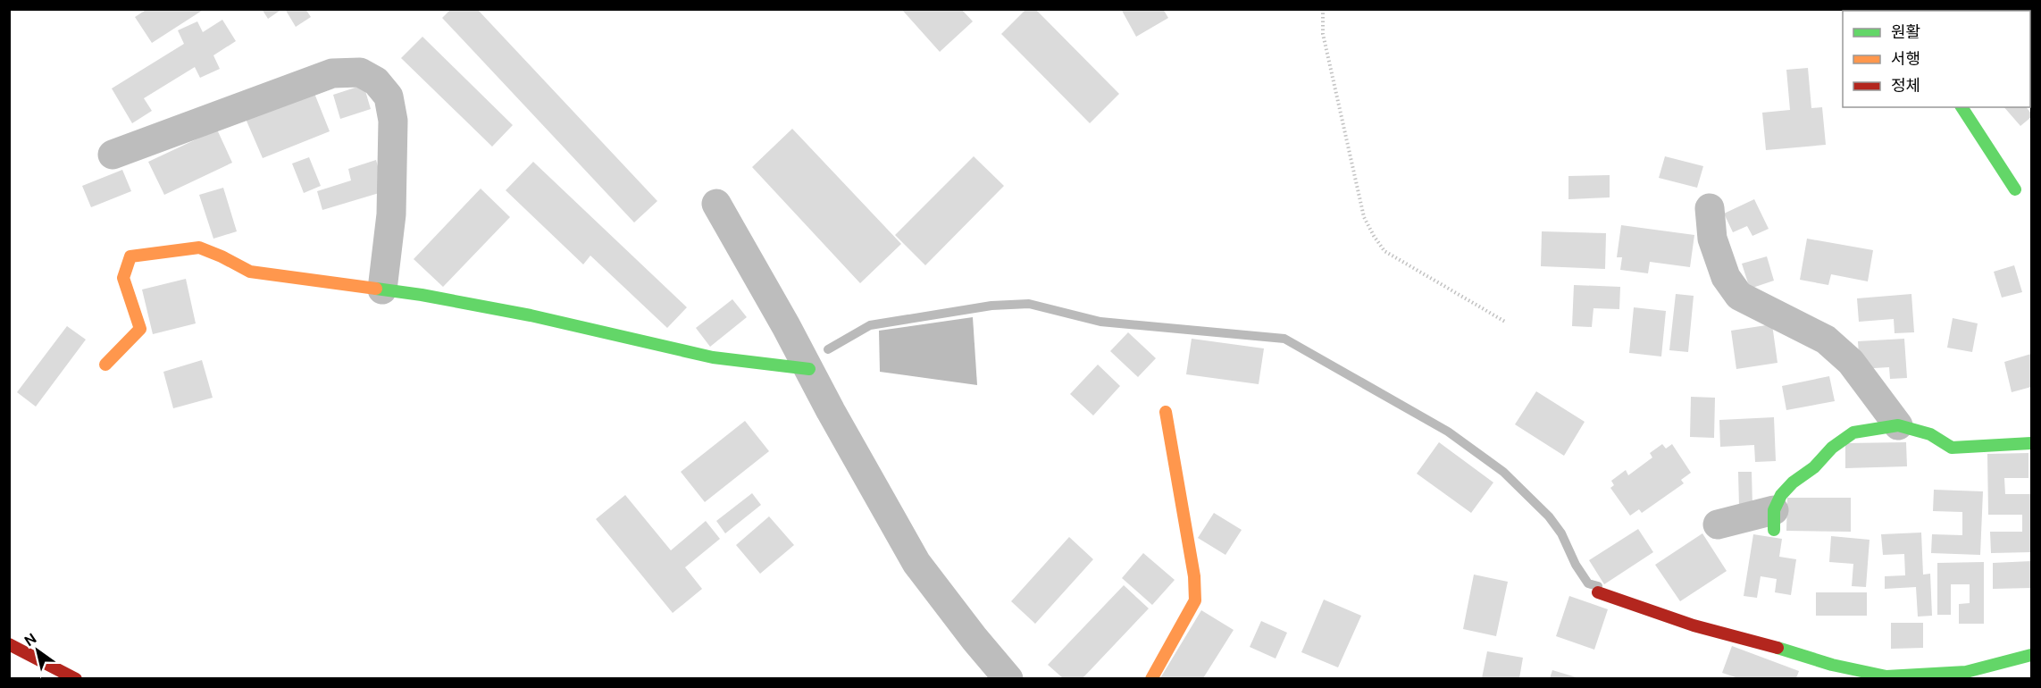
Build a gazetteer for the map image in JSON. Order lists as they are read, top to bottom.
{
  "legend": ["원활", "서행", "정체"],
  "north": "top left"
}
